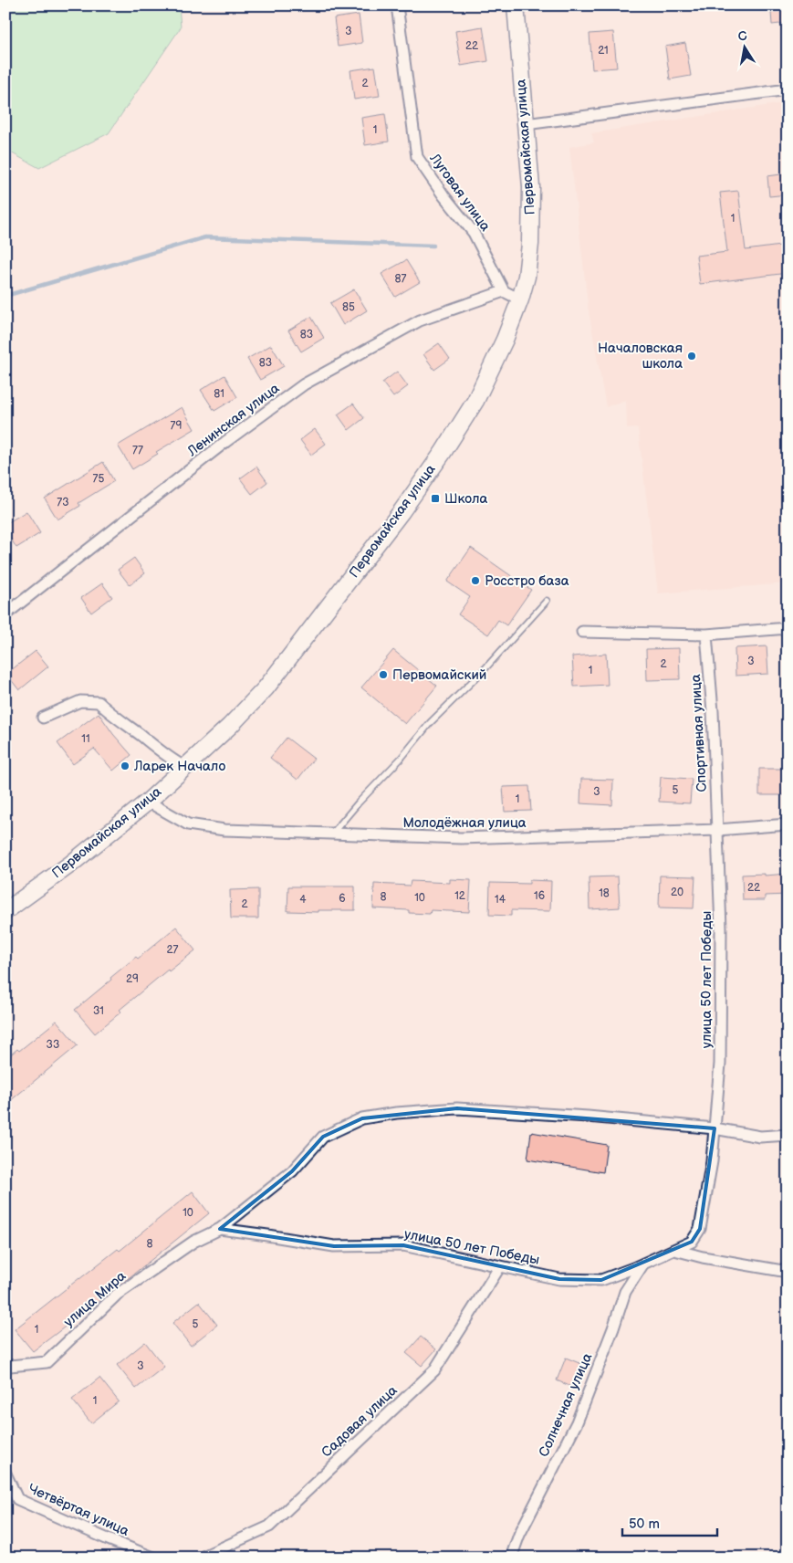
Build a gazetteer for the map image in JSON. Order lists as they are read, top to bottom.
{
  "streets": {
    "main road": ["Первомайская улица"],
    "street": [
      "Луговая улица",
      "Ленинская улица",
      "Спортивная улица",
      "Молодёжная улица",
      "улица 50 лет Победы",
      "улица Мира",
      "Солнечная улица",
      "Садовая улица",
      "Четвёртая улица"
    ]
  },
  "crossings": [
    ["Первомайская улица", "Молодёжная улица"],
    ["Луговая улица", "Ленинская улица"],
    ["Спортивная улица", "Молодёжная улица"],
    ["Спортивная улица", "улица 50 лет Победы"],
    ["Молодёжная улица", "улица 50 лет Победы"],
    ["улица 50 лет Победы", "улица Мира"],
    ["улица 50 лет Победы", "Солнечная улица"],
    ["улица 50 лет Победы", "Садовая улица"]
  ],
  "places": {
    "other": [
      "Началовская школа",
      "Росстро база",
      "Первомайский",
      "Ларек Начало"
    ],
    "transit": ["Школа"]
  },
  "house_numbers": [
    "3",
    "22",
    "21",
    "2",
    "1",
    "1",
    "87",
    "85",
    "83",
    "83",
    "81",
    "79",
    "77",
    "75",
    "73",
    "3",
    "2",
    "1",
    "11",
    "5",
    "3",
    "1",
    "22",
    "20",
    "18",
    "12",
    "16",
    "8",
    "10",
    "6",
    "4",
    "14",
    "2",
    "27",
    "29",
    "31",
    "33",
    "10",
    "8",
    "5",
    "1",
    "3",
    "1"
  ],
  "scale_bar": "50 m",
  "north": "top"
}
